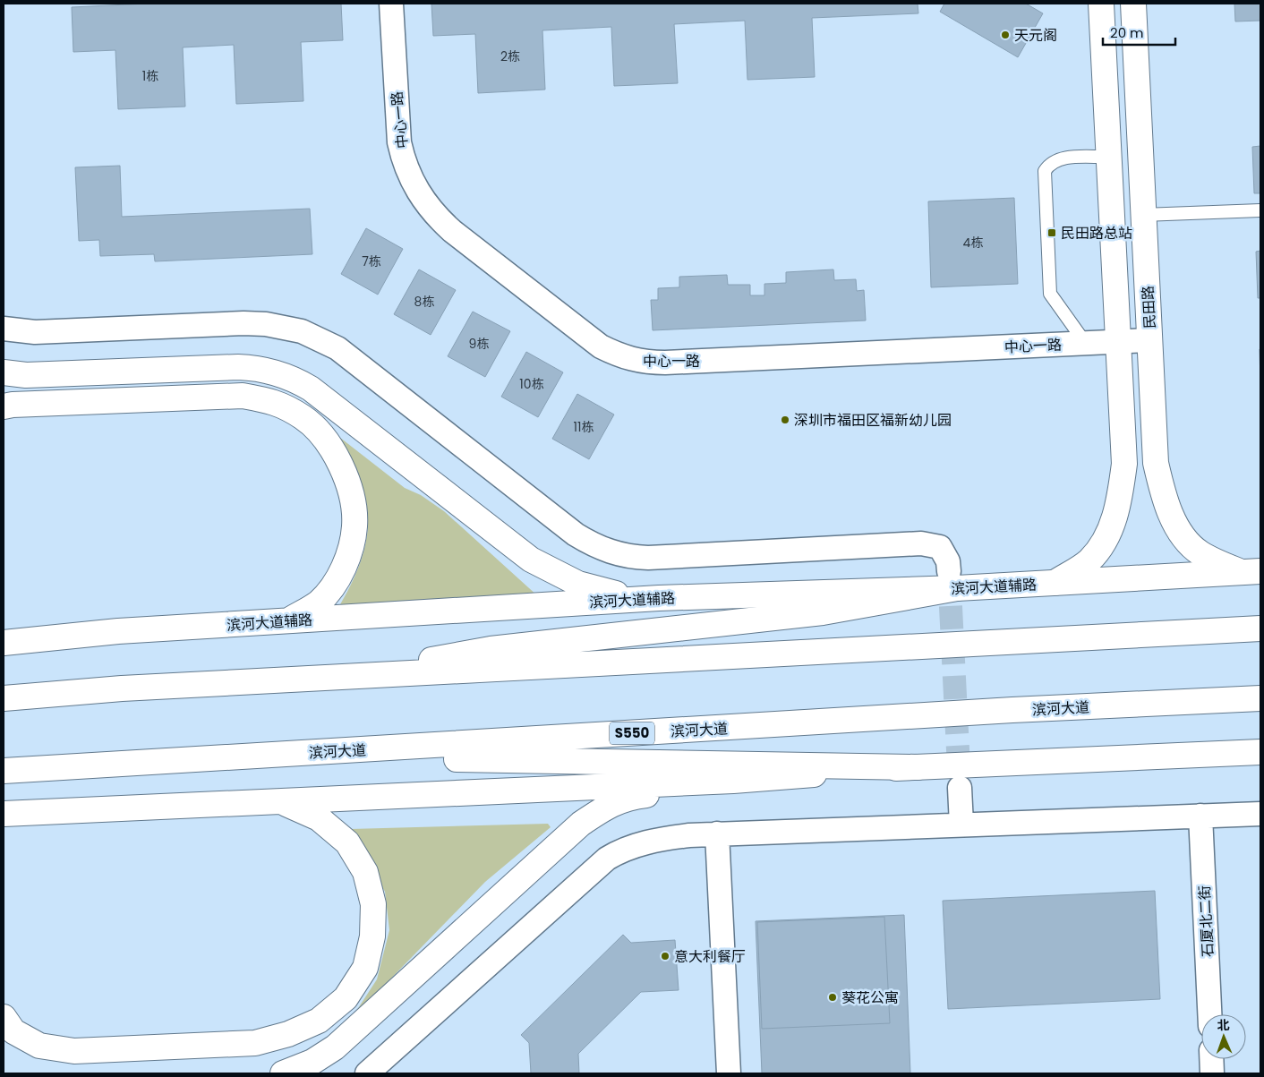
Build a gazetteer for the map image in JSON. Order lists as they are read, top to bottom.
{
  "streets": {
    "main road": [
      "民田路",
      "滨河大道辅路",
      "滨河大道",
      "S550"
    ],
    "street": ["中心一路", "石厦北二街"]
  },
  "crossings": [
    ["中心一路", "民田路"],
    ["民田路", "滨河大道辅路"]
  ],
  "places": {
    "other": [
      "天元阁",
      "深圳市福田区福新幼儿园",
      "意大利餐厅",
      "葵花公寓"
    ],
    "transit": ["民田路总站"]
  },
  "house_numbers": [
    "2栋",
    "1栋",
    "4栋",
    "7栋",
    "8栋",
    "9栋",
    "10栋",
    "11栋"
  ],
  "scale_bar": "20 m",
  "north": "top"
}
